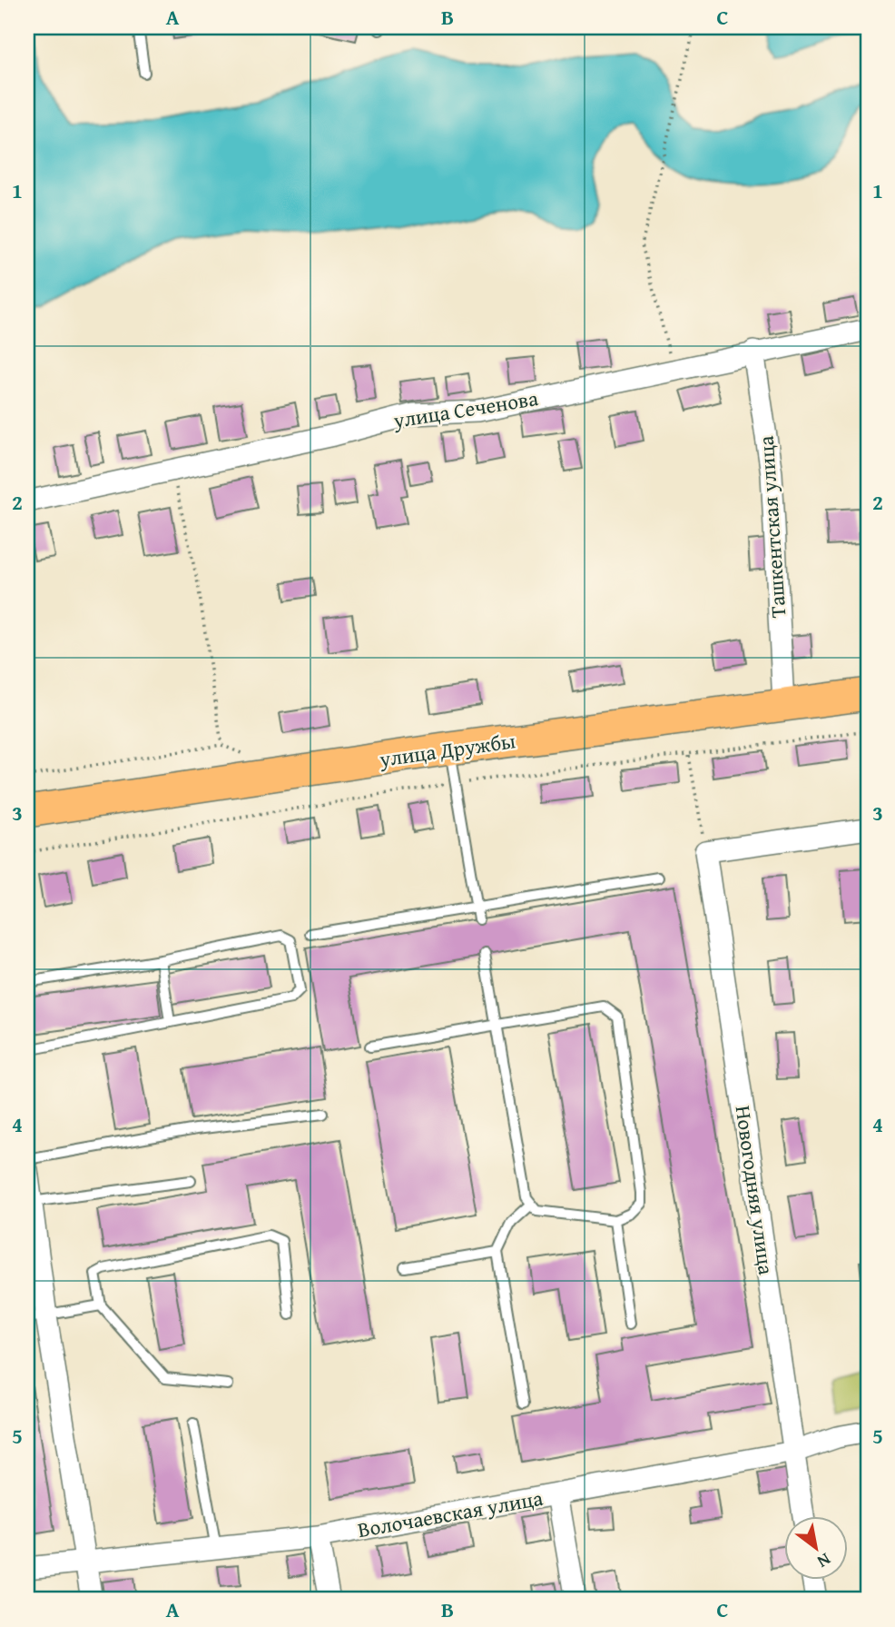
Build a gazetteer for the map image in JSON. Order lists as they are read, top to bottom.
{
  "streets": {
    "main road": ["улица Дружбы"],
    "street": [
      "улица Сеченова",
      "Ташкентская улица",
      "Новогодняя улица",
      "Волочаевская улица"
    ]
  },
  "crossings": [
    ["улица Сеченова", "Ташкентская улица"],
    ["Ташкентская улица", "улица Дружбы"],
    ["Новогодняя улица", "Волочаевская улица"]
  ],
  "north": "bottom right",
  "grid": {
    "columns": ["A", "B", "C"],
    "rows": [
      "1",
      "2",
      "3",
      "4",
      "5"
    ]
  }
}
